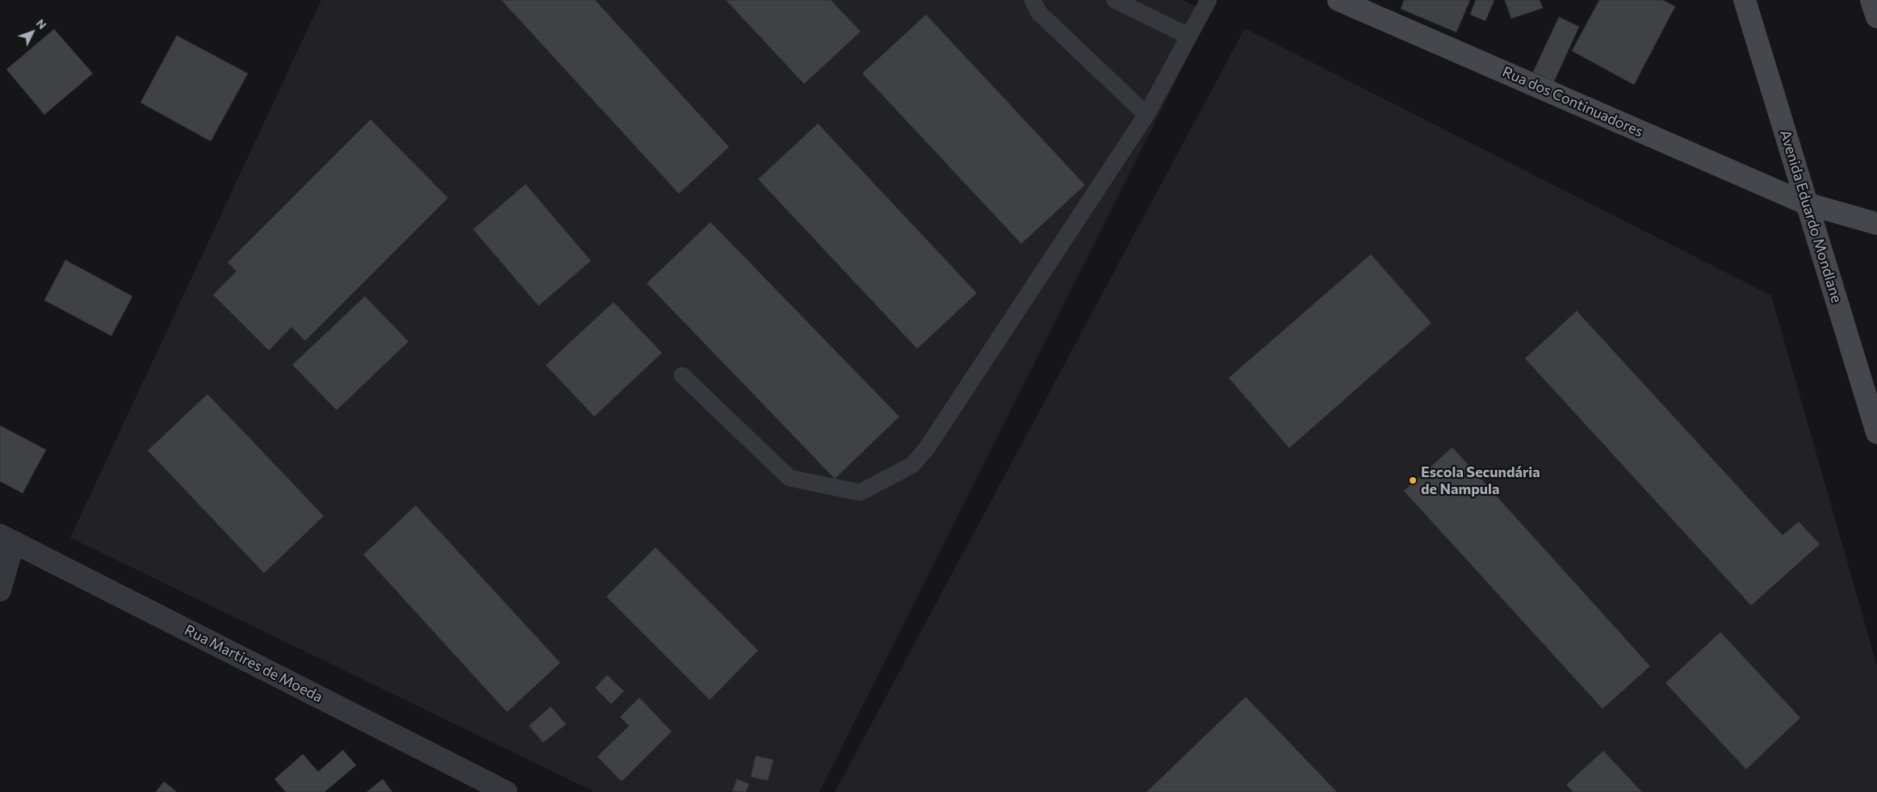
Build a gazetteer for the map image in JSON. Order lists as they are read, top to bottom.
{
  "streets": {
    "street": ["Rua dos Continuadores", "Avenida Eduardo Mondlane", "Rua Martires de Moeda"]
  },
  "crossings": [
    ["Rua dos Continuadores", "Avenida Eduardo Mondlane"]
  ],
  "places": ["Escola Secundária de Nampula"],
  "north": "top right"
}
